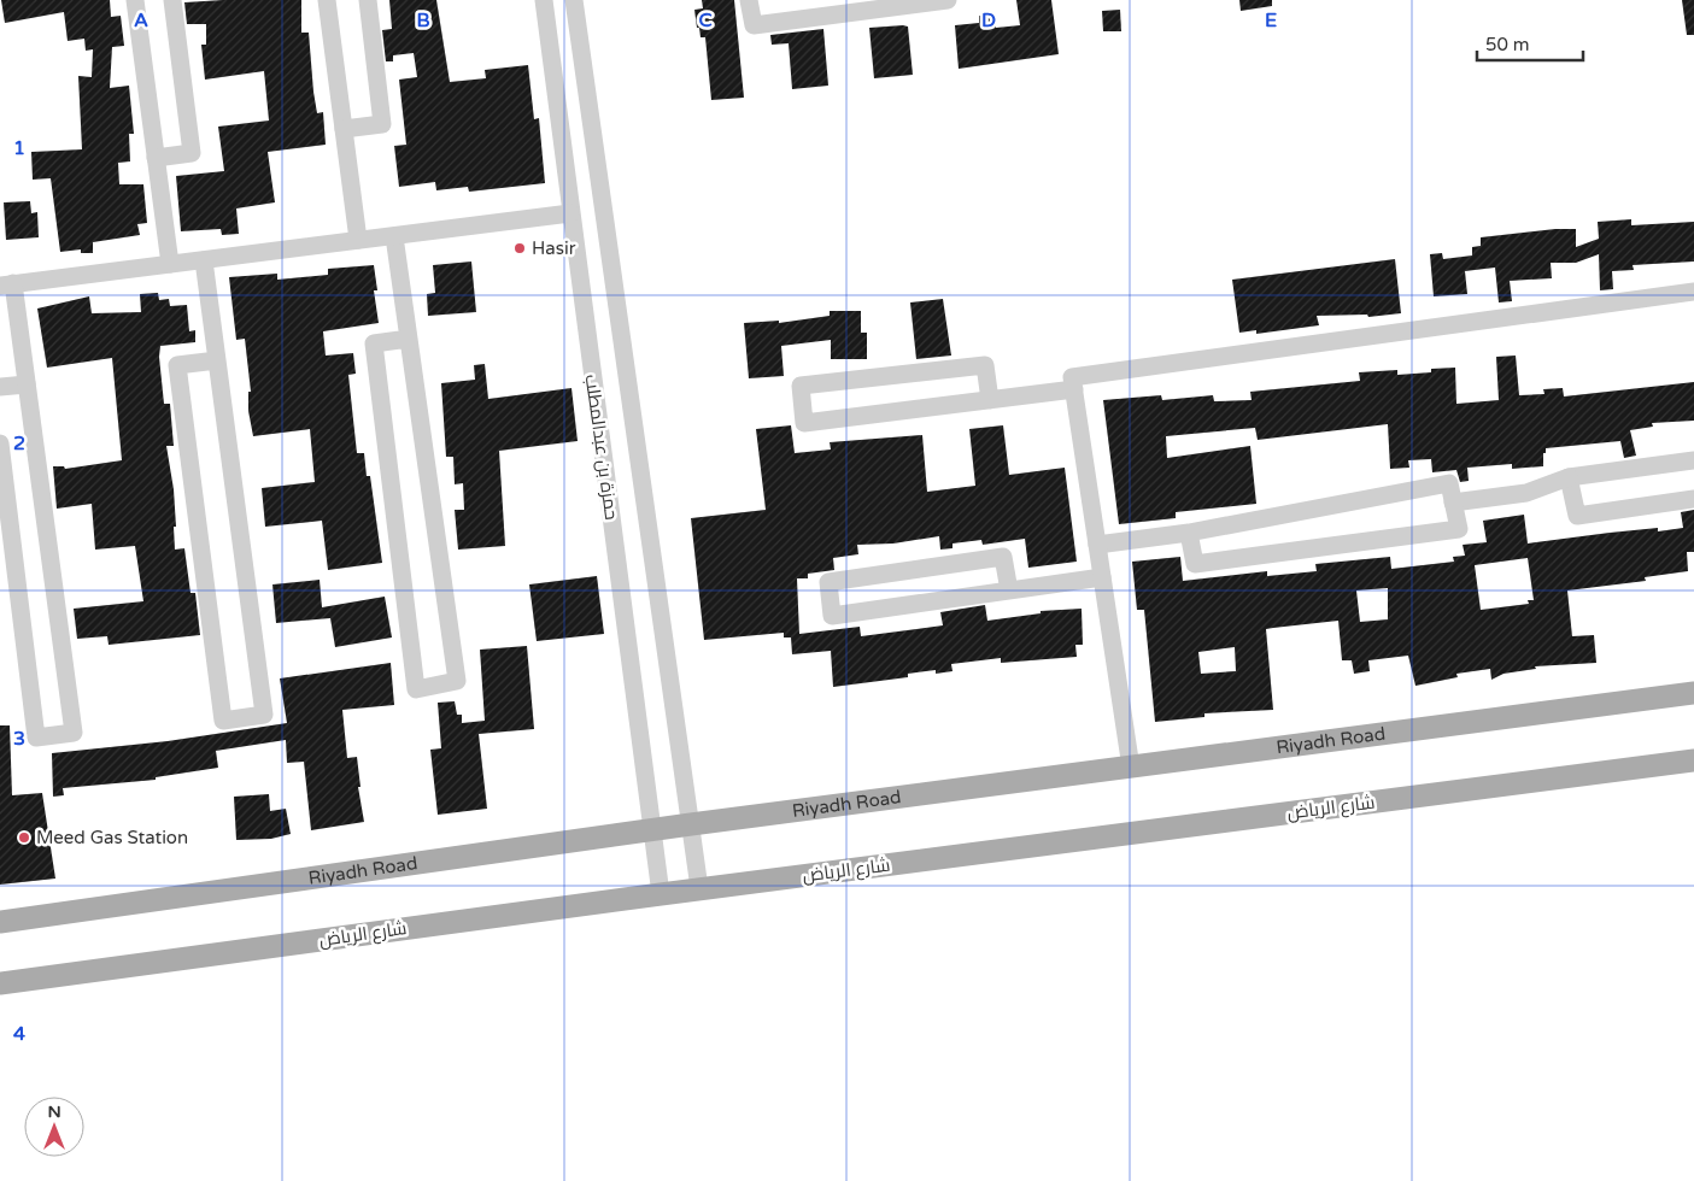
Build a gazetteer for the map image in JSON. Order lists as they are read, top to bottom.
{
  "streets": {
    "main road": ["Riyadh Road", "شارع الرياض"],
    "street": ["حمزة بن عبدالمطلب"]
  },
  "crossings": [
    ["حمزة بن عبدالمطلب", "Riyadh Road"],
    ["حمزة بن عبدالمطلب", "شارع الرياض"]
  ],
  "places": ["Hasir", "Meed Gas Station"],
  "scale_bar": "50 m",
  "north": "top",
  "grid": {
    "columns": [
      "A",
      "B",
      "C",
      "D",
      "E"
    ],
    "rows": [
      "1",
      "2",
      "3",
      "4"
    ]
  }
}
